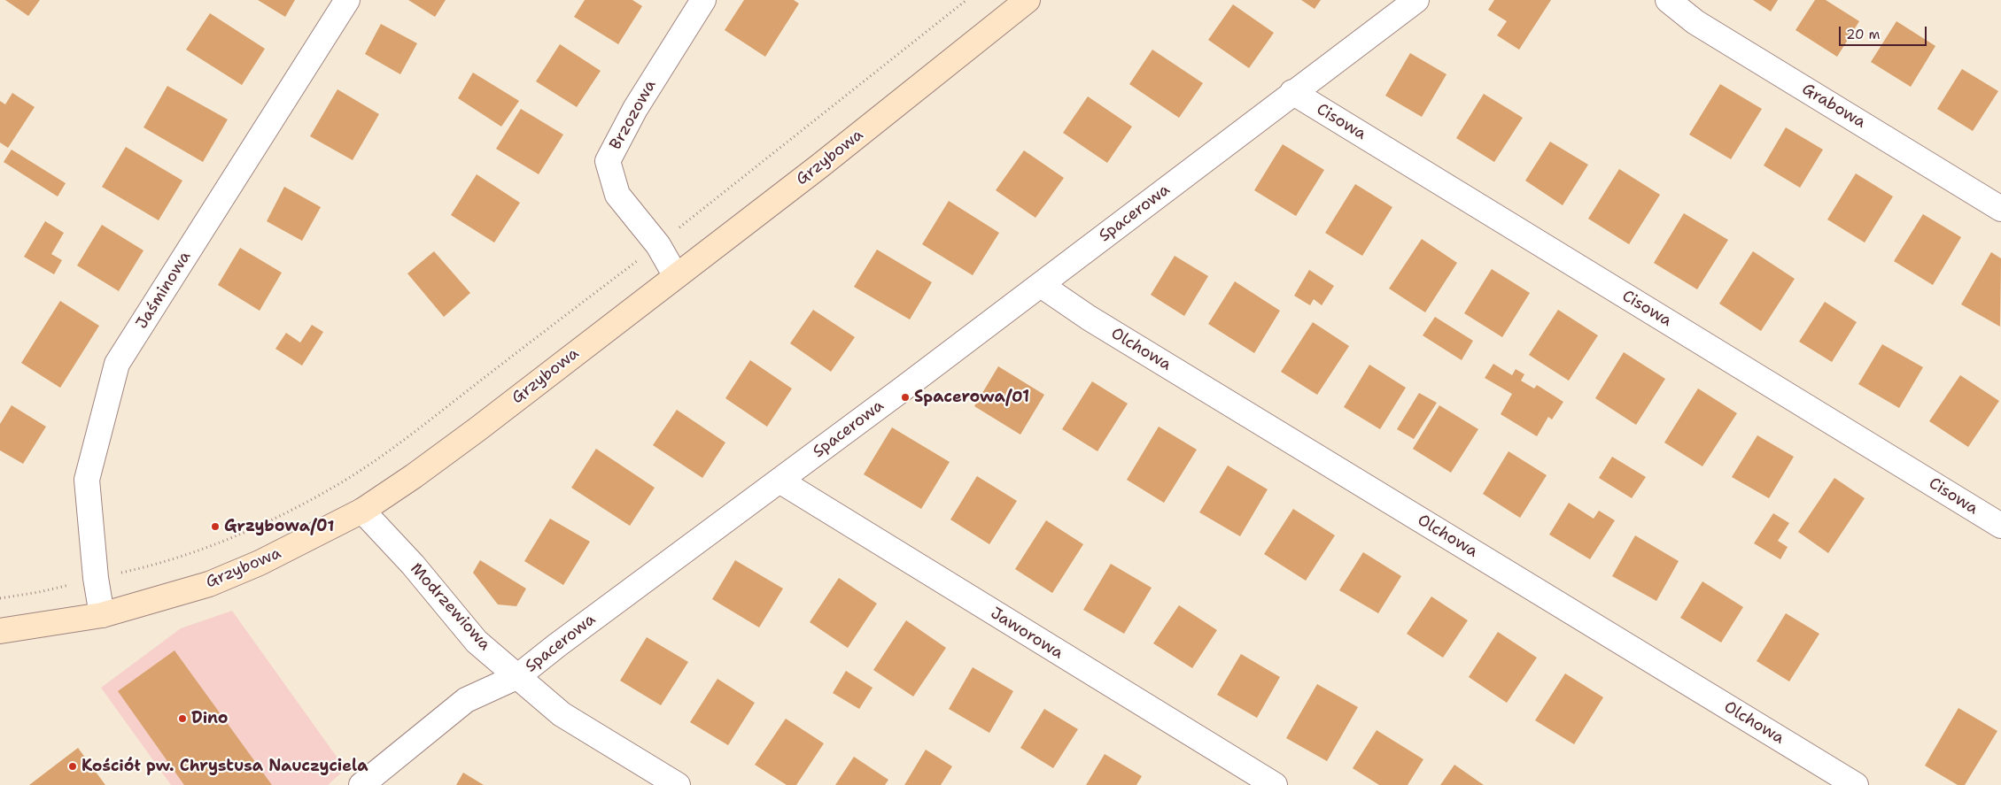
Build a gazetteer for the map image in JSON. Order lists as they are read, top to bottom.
{
  "streets": {
    "main road": ["Grzybowa"],
    "street": [
      "Grabowa",
      "Brzozowa",
      "Cisowa",
      "Spacerowa",
      "Jaśminowa",
      "Olchowa",
      "Modrzewiowa",
      "Jaworowa"
    ]
  },
  "crossings": [
    ["Brzozowa", "Grzybowa"],
    ["Cisowa", "Spacerowa"],
    ["Grzybowa", "Jaśminowa"],
    ["Grzybowa", "Modrzewiowa"],
    ["Spacerowa", "Olchowa"],
    ["Spacerowa", "Modrzewiowa"],
    ["Spacerowa", "Jaworowa"]
  ],
  "places": [
    "Spacerowa/01",
    "Grzybowa/01",
    "Dino",
    "Kościół pw. Chrystusa Nauczyciela"
  ],
  "scale_bar": "20 m"
}
